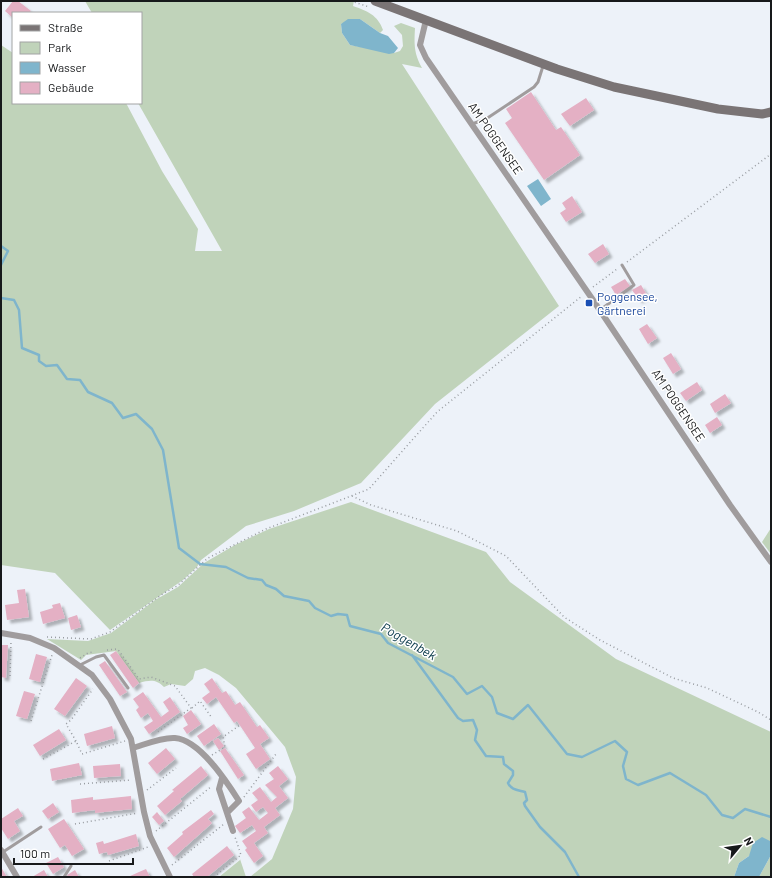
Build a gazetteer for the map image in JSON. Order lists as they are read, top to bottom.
{
  "streets": {
    "street": ["AM POGGENSEE"]
  },
  "water": ["Poggenbek"],
  "places": {
    "transit": ["Poggensee, Gärtnerei"]
  },
  "legend": [
    "Straße",
    "Park",
    "Wasser",
    "Gebäude"
  ],
  "scale_bar": "100 m",
  "north": "top right"
}
